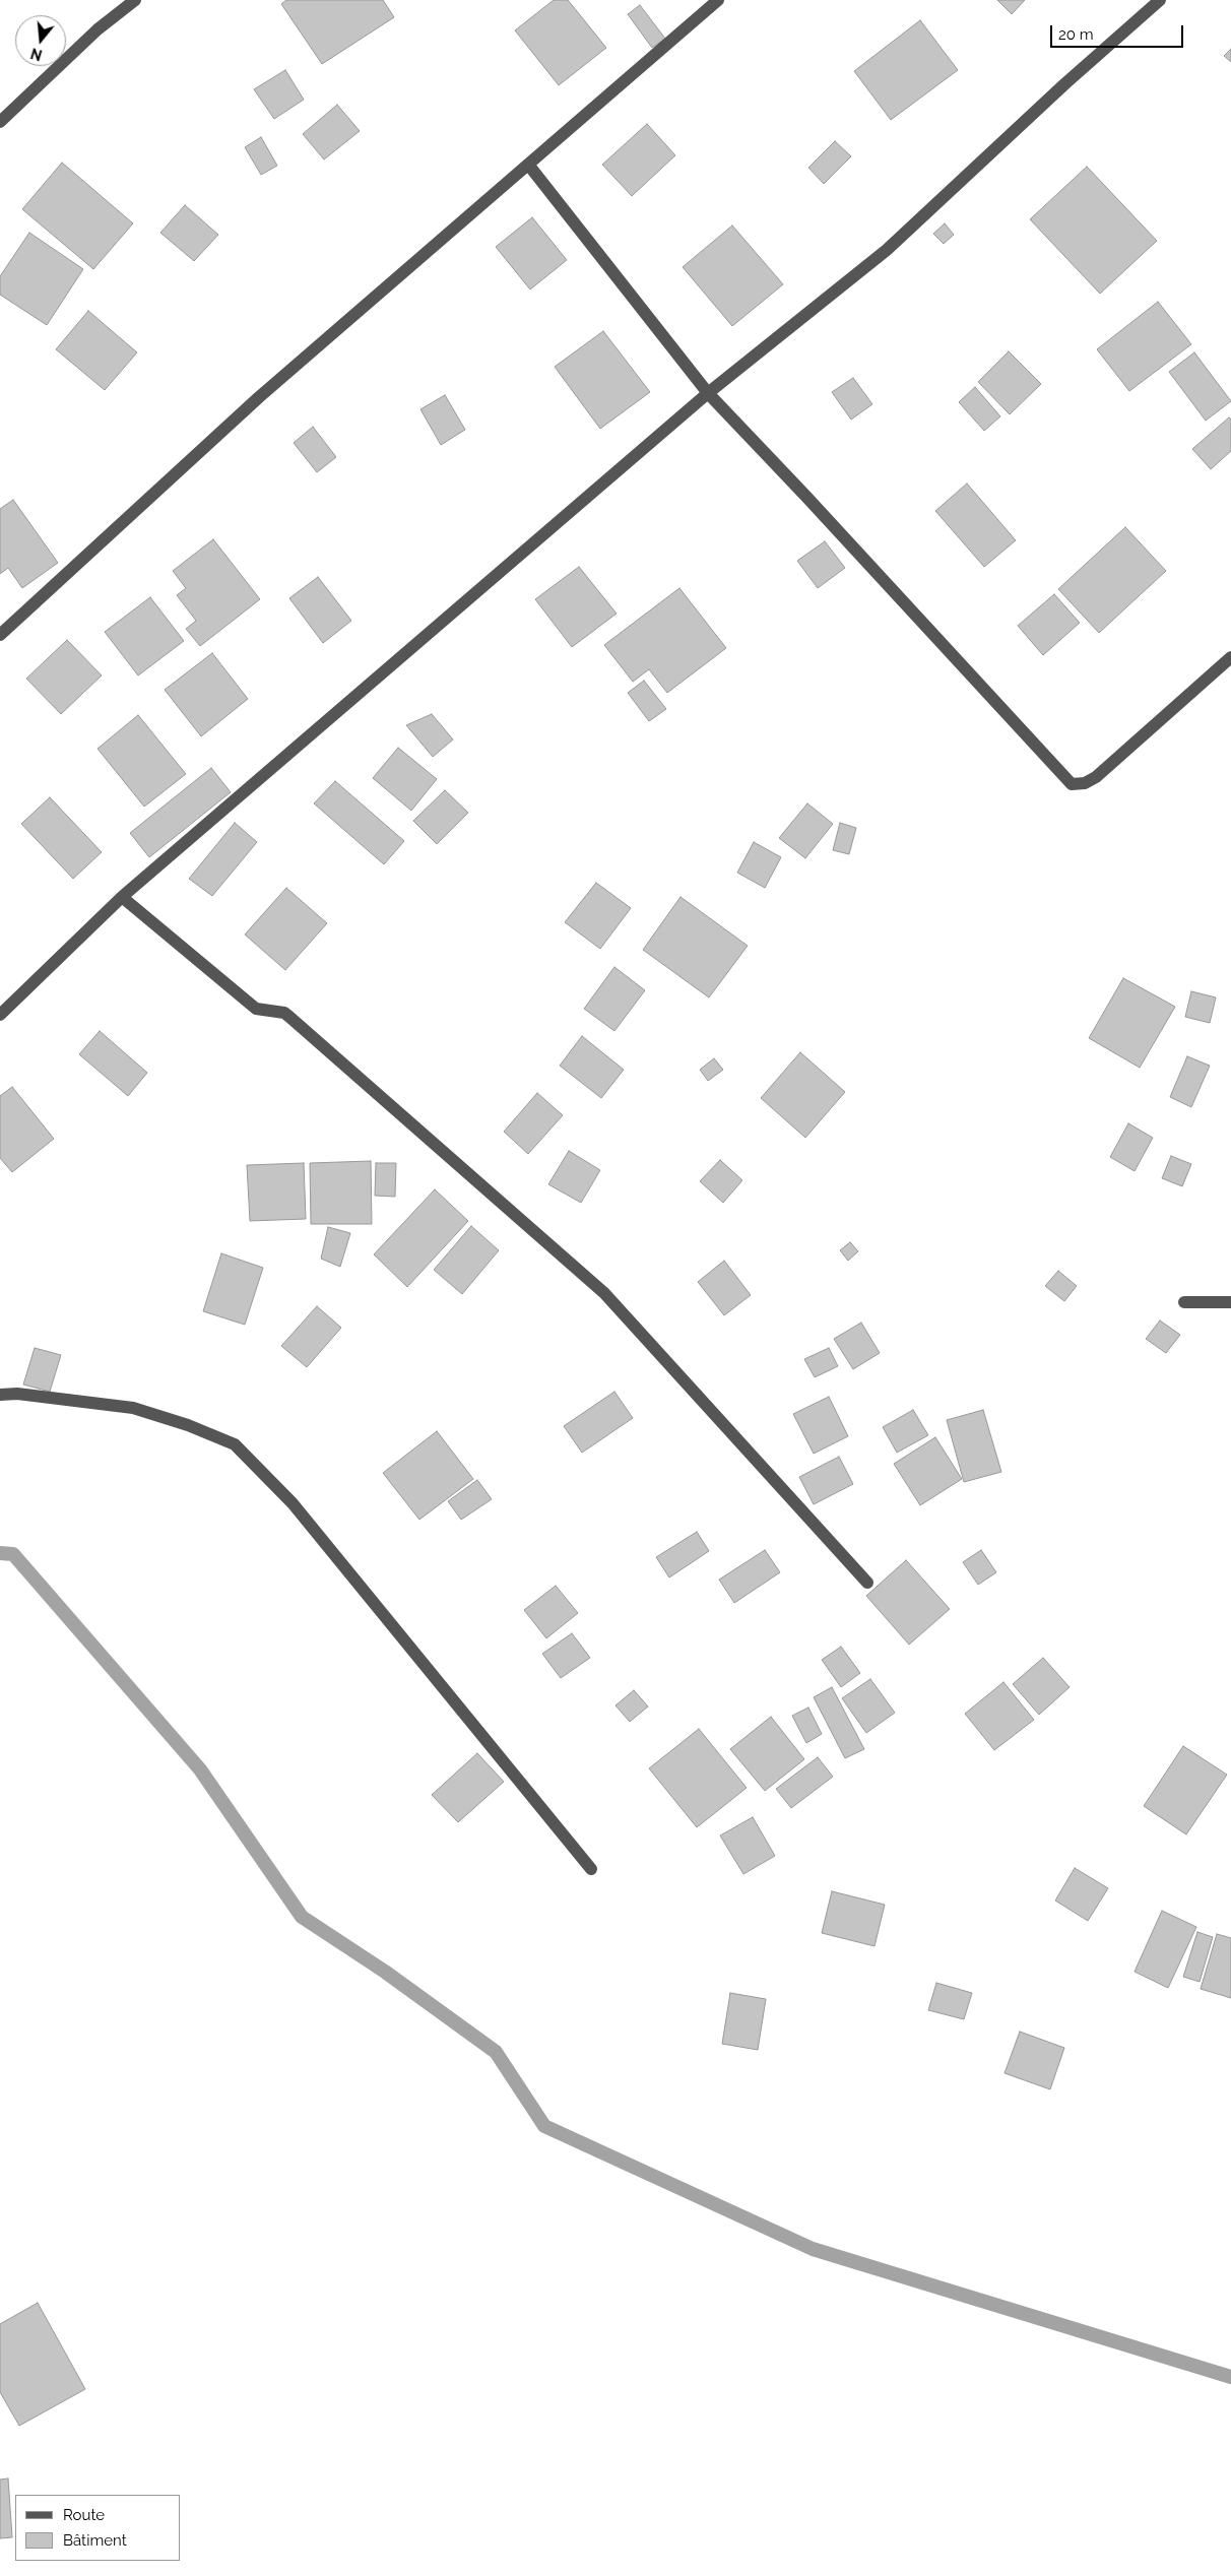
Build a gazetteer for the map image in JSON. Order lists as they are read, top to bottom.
{
  "legend": ["Route", "Bâtiment"],
  "scale_bar": "20 m",
  "north": "bottom"
}
